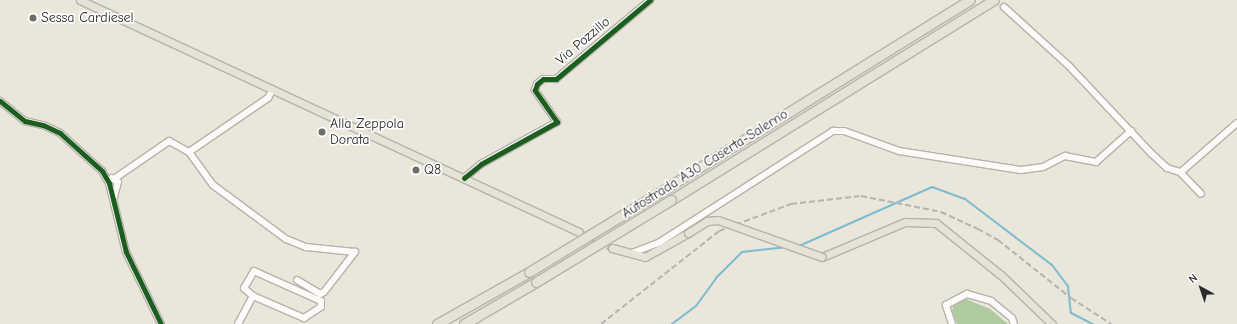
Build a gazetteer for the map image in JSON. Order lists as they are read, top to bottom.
{
  "streets": {
    "highway": ["Autostrada A30 Caserta-Salerno"],
    "street": ["Via Pozzillo"]
  },
  "places": ["Sessa Cardiesel", "Alla Zeppola Dorata", "Q8"],
  "north": "top left"
}
